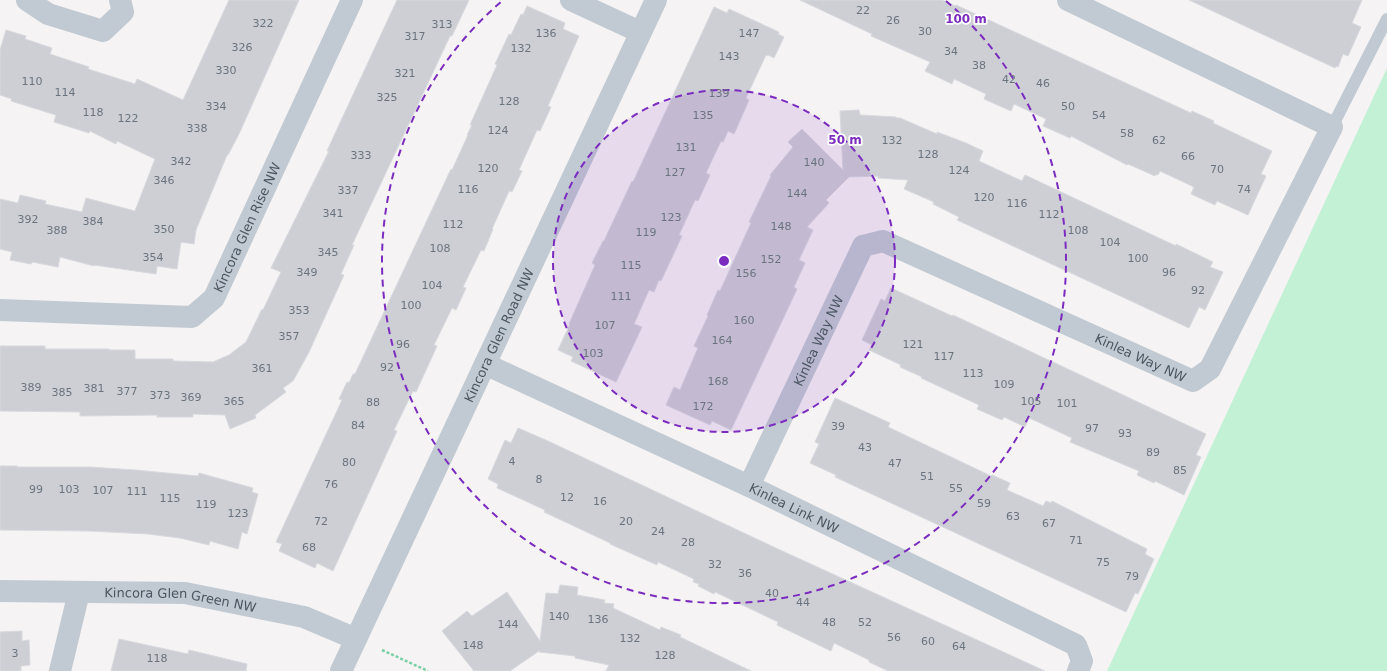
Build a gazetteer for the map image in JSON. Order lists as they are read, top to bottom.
{
  "streets": {
    "street": [
      "Kincora Glen Rise NW",
      "Kincora Glen Road NW",
      "Kinlea Way NW",
      "Kinlea Link NW",
      "Kincora Glen Green NW"
    ]
  },
  "crossings": [
    ["Kincora Glen Road NW", "Kinlea Link NW"],
    ["Kincora Glen Road NW", "Kincora Glen Green NW"],
    ["Kinlea Way NW", "Kinlea Link NW"]
  ],
  "house_numbers": [
    "22",
    "26",
    "322",
    "313",
    "30",
    "136",
    "147",
    "317",
    "326",
    "132",
    "34",
    "143",
    "38",
    "330",
    "321",
    "42",
    "110",
    "46",
    "114",
    "139",
    "325",
    "128",
    "334",
    "50",
    "118",
    "135",
    "54",
    "122",
    "338",
    "124",
    "58",
    "132",
    "62",
    "131",
    "128",
    "333",
    "66",
    "342",
    "140",
    "120",
    "70",
    "124",
    "127",
    "346",
    "116",
    "74",
    "337",
    "144",
    "120",
    "116",
    "341",
    "112",
    "123",
    "392",
    "384",
    "112",
    "148",
    "350",
    "388",
    "108",
    "119",
    "104",
    "108",
    "345",
    "354",
    "100",
    "152",
    "115",
    "349",
    "96",
    "156",
    "104",
    "92",
    "111",
    "100",
    "353",
    "160",
    "107",
    "357",
    "164",
    "96",
    "121",
    "103",
    "117",
    "92",
    "361",
    "113",
    "168",
    "109",
    "389",
    "381",
    "377",
    "385",
    "373",
    "369",
    "365",
    "105",
    "88",
    "101",
    "172",
    "84",
    "39",
    "97",
    "93",
    "43",
    "89",
    "4",
    "80",
    "47",
    "85",
    "51",
    "8",
    "76",
    "55",
    "99",
    "103",
    "107",
    "111",
    "12",
    "115",
    "16",
    "59",
    "119",
    "123",
    "63",
    "72",
    "20",
    "67",
    "24",
    "71",
    "28",
    "68",
    "75",
    "32",
    "36",
    "79",
    "40",
    "44",
    "140",
    "136",
    "48",
    "52",
    "144",
    "56",
    "132",
    "60",
    "148",
    "64",
    "3",
    "128",
    "118"
  ],
  "rings": ["100 m", "50 m"]
}
